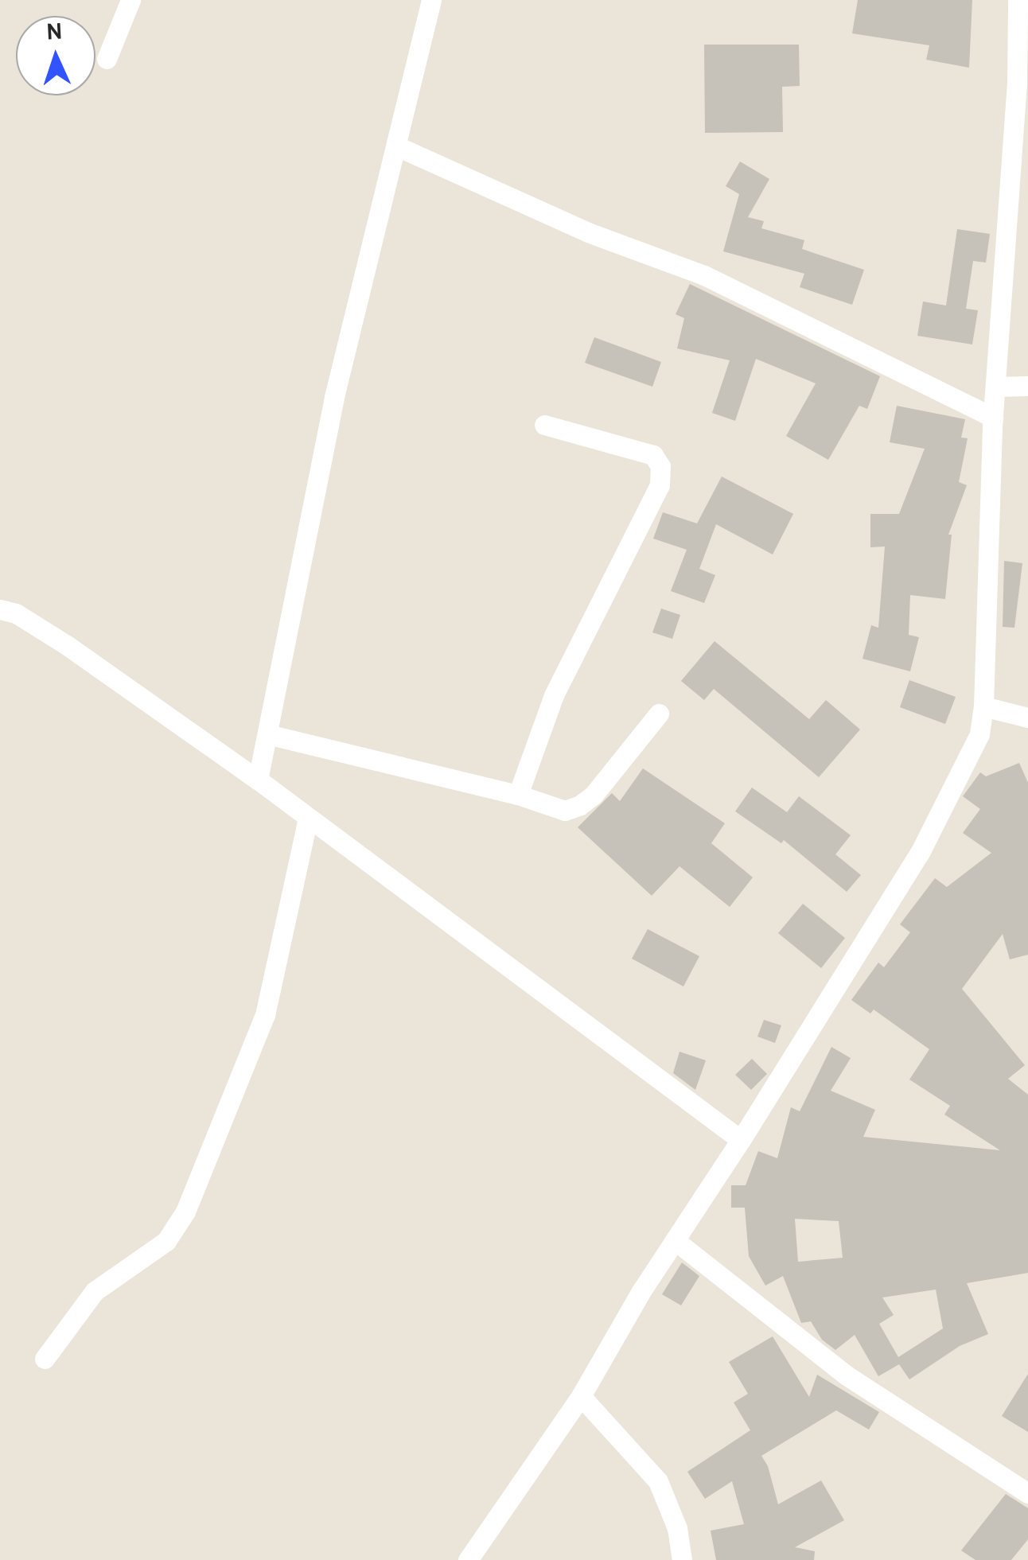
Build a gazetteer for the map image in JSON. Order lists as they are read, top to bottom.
{
  "north": "top"
}
